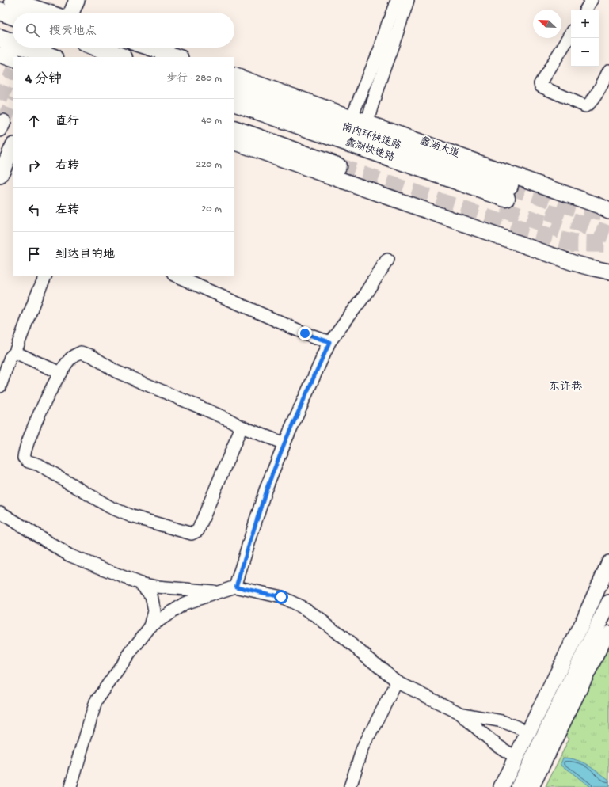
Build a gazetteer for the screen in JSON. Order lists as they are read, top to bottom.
{
  "streets": {
    "highway": ["南内环快速路", "蠡湖快速路"],
    "main road": ["蠡湖大道"]
  },
  "crossings": [
    ["南内环快速路", "蠡湖快速路"]
  ],
  "districts": ["东许巷"],
  "north": "top left",
  "page": {
    "map_buttons": ["+", "−"],
    "search": "搜索地点",
    "heading": ["4 分钟", "步行 · 280 m"],
    "list": [
      ["直行", "40 m"],
      ["右转", "220 m"],
      ["左转", "20 m"],
      "到达目的地"
    ]
  }
}
